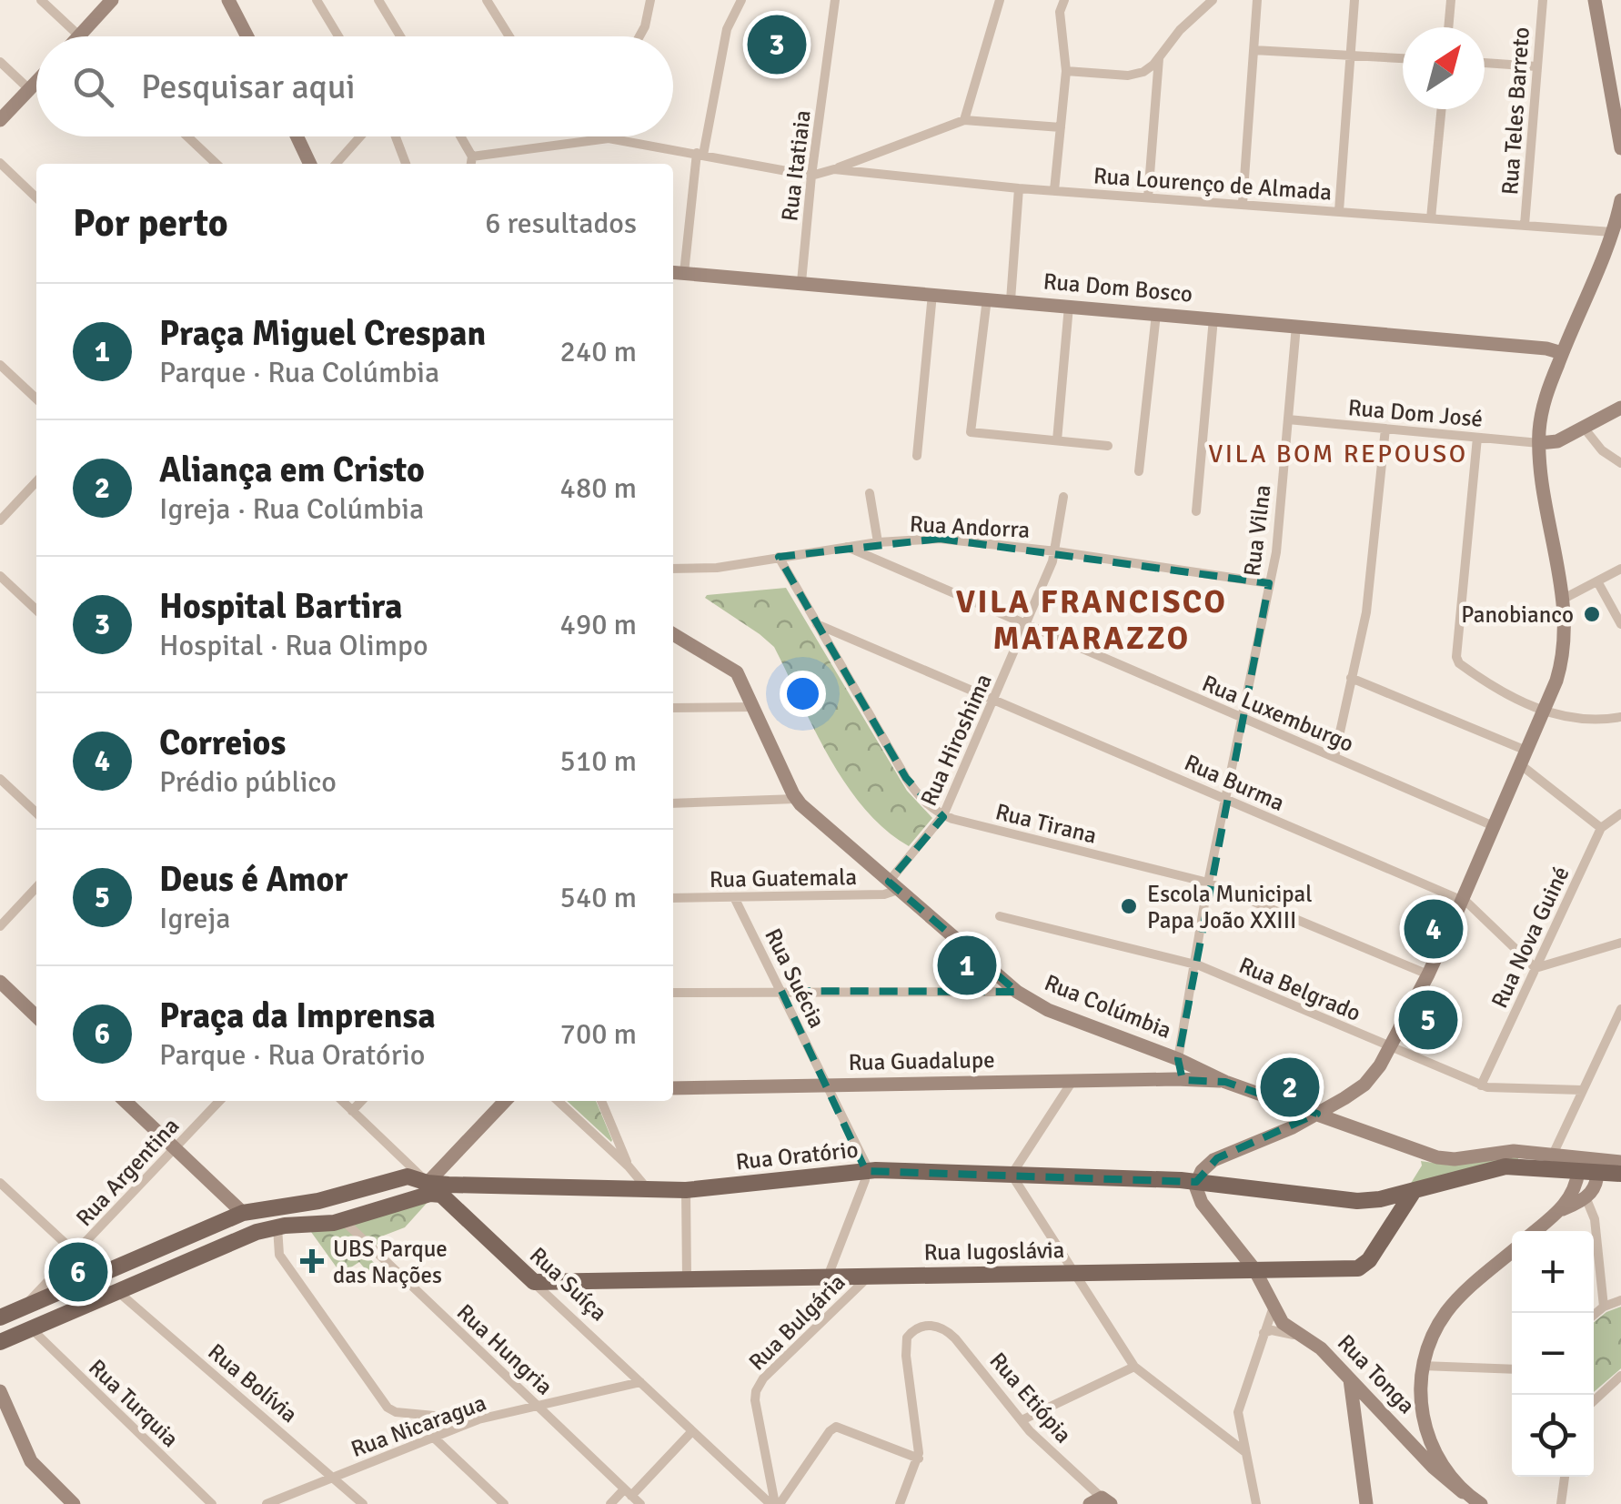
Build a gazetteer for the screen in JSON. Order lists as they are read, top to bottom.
{
  "streets": {
    "main road": [
      "Rua Dom Bosco",
      "Rua Colúmbia",
      "Rua Guadalupe",
      "Rua Oratório",
      "Rua Iugoslávia",
      "Rua Suíça",
      "Rua Tonga"
    ],
    "street": [
      "Rua Teles Barreto",
      "Rua Itatiaia",
      "Rua Lourenço de Almada",
      "Rua Dom José",
      "Rua Andorra",
      "Rua Vilna",
      "Rua Luxemburgo",
      "Rua Hiroshima",
      "Rua Burma",
      "Rua Tirana",
      "Rua Guatemala",
      "Rua Nova Guiné",
      "Rua Suécia",
      "Rua Belgrado",
      "Rua Argentina",
      "Rua Bulgária",
      "Rua Hungria",
      "Rua Bolívia",
      "Rua Etiópia",
      "Rua Turquia",
      "Rua Nicaragua"
    ]
  },
  "crossings": [
    ["Rua Teles Barreto", "Rua Lourenço de Almada"],
    ["Rua Itatiaia", "Rua Lourenço de Almada"],
    ["Rua Itatiaia", "Rua Dom Bosco"],
    ["Rua Dom Bosco", "Rua Vilna"],
    ["Rua Dom José", "Rua Vilna"],
    ["Rua Andorra", "Rua Vilna"],
    ["Rua Andorra", "Rua Luxemburgo"],
    ["Rua Andorra", "Rua Hiroshima"],
    ["Rua Andorra", "Rua Tirana"],
    ["Rua Vilna", "Rua Luxemburgo"],
    ["Rua Vilna", "Rua Burma"],
    ["Rua Vilna", "Rua Tirana"],
    ["Rua Vilna", "Rua Belgrado"],
    ["Rua Vilna", "Rua Colúmbia"],
    ["Rua Luxemburgo", "Rua Hiroshima"],
    ["Rua Hiroshima", "Rua Burma"],
    ["Rua Hiroshima", "Rua Tirana"],
    ["Rua Hiroshima", "Rua Guatemala"],
    ["Rua Hiroshima", "Rua Colúmbia"],
    ["Rua Burma", "Rua Tirana"],
    ["Rua Burma", "Rua Nova Guiné"],
    ["Rua Guatemala", "Rua Suécia"],
    ["Rua Guatemala", "Rua Colúmbia"],
    ["Rua Nova Guiné", "Rua Belgrado"],
    ["Rua Suécia", "Rua Guadalupe"],
    ["Rua Suécia", "Rua Oratório"],
    ["Rua Colúmbia", "Rua Guadalupe"],
    ["Rua Colúmbia", "Rua Oratório"],
    ["Rua Oratório", "Rua Argentina"],
    ["Rua Oratório", "Rua Iugoslávia"],
    ["Rua Oratório", "Rua Suíça"],
    ["Rua Oratório", "Rua Tonga"],
    ["Rua Iugoslávia", "Rua Suíça"],
    ["Rua Iugoslávia", "Rua Bulgária"],
    ["Rua Iugoslávia", "Rua Tonga"],
    ["Rua Suíça", "Rua Bulgária"],
    ["Rua Suíça", "Rua Nicaragua"],
    ["Rua Hungria", "Rua Nicaragua"],
    ["Rua Bolívia", "Rua Nicaragua"]
  ],
  "districts": ["VILA BOM REPOUSO", "VILA FRANCISCO MATARAZZO"],
  "places": {
    "other": ["Panobianco", "Escola Municipal Papa João XXIII"],
    "health": ["UBS Parque das Nações"]
  },
  "north": "top right",
  "page": {
    "pins": [
      "3",
      "4",
      "1",
      "5",
      "2",
      "6"
    ],
    "search": "Pesquisar aqui",
    "heading": ["Por perto", "6 resultados"],
    "list": [
      {
        "mark": "1",
        "name": "Praça Miguel Crespan",
        "note": "Parque · Rua Colúmbia",
        "value": "240 m"
      },
      {
        "mark": "2",
        "name": "Aliança em Cristo",
        "note": "Igreja · Rua Colúmbia",
        "value": "480 m"
      },
      {
        "mark": "3",
        "name": "Hospital Bartira",
        "note": "Hospital · Rua Olimpo",
        "value": "490 m"
      },
      {
        "mark": "4",
        "name": "Correios",
        "note": "Prédio público",
        "value": "510 m"
      },
      {
        "mark": "5",
        "name": "Deus é Amor",
        "note": "Igreja",
        "value": "540 m"
      },
      {
        "mark": "6",
        "name": "Praça da Imprensa",
        "note": "Parque · Rua Oratório",
        "value": "700 m"
      }
    ],
    "map_buttons": ["+", "−"]
  }
}
